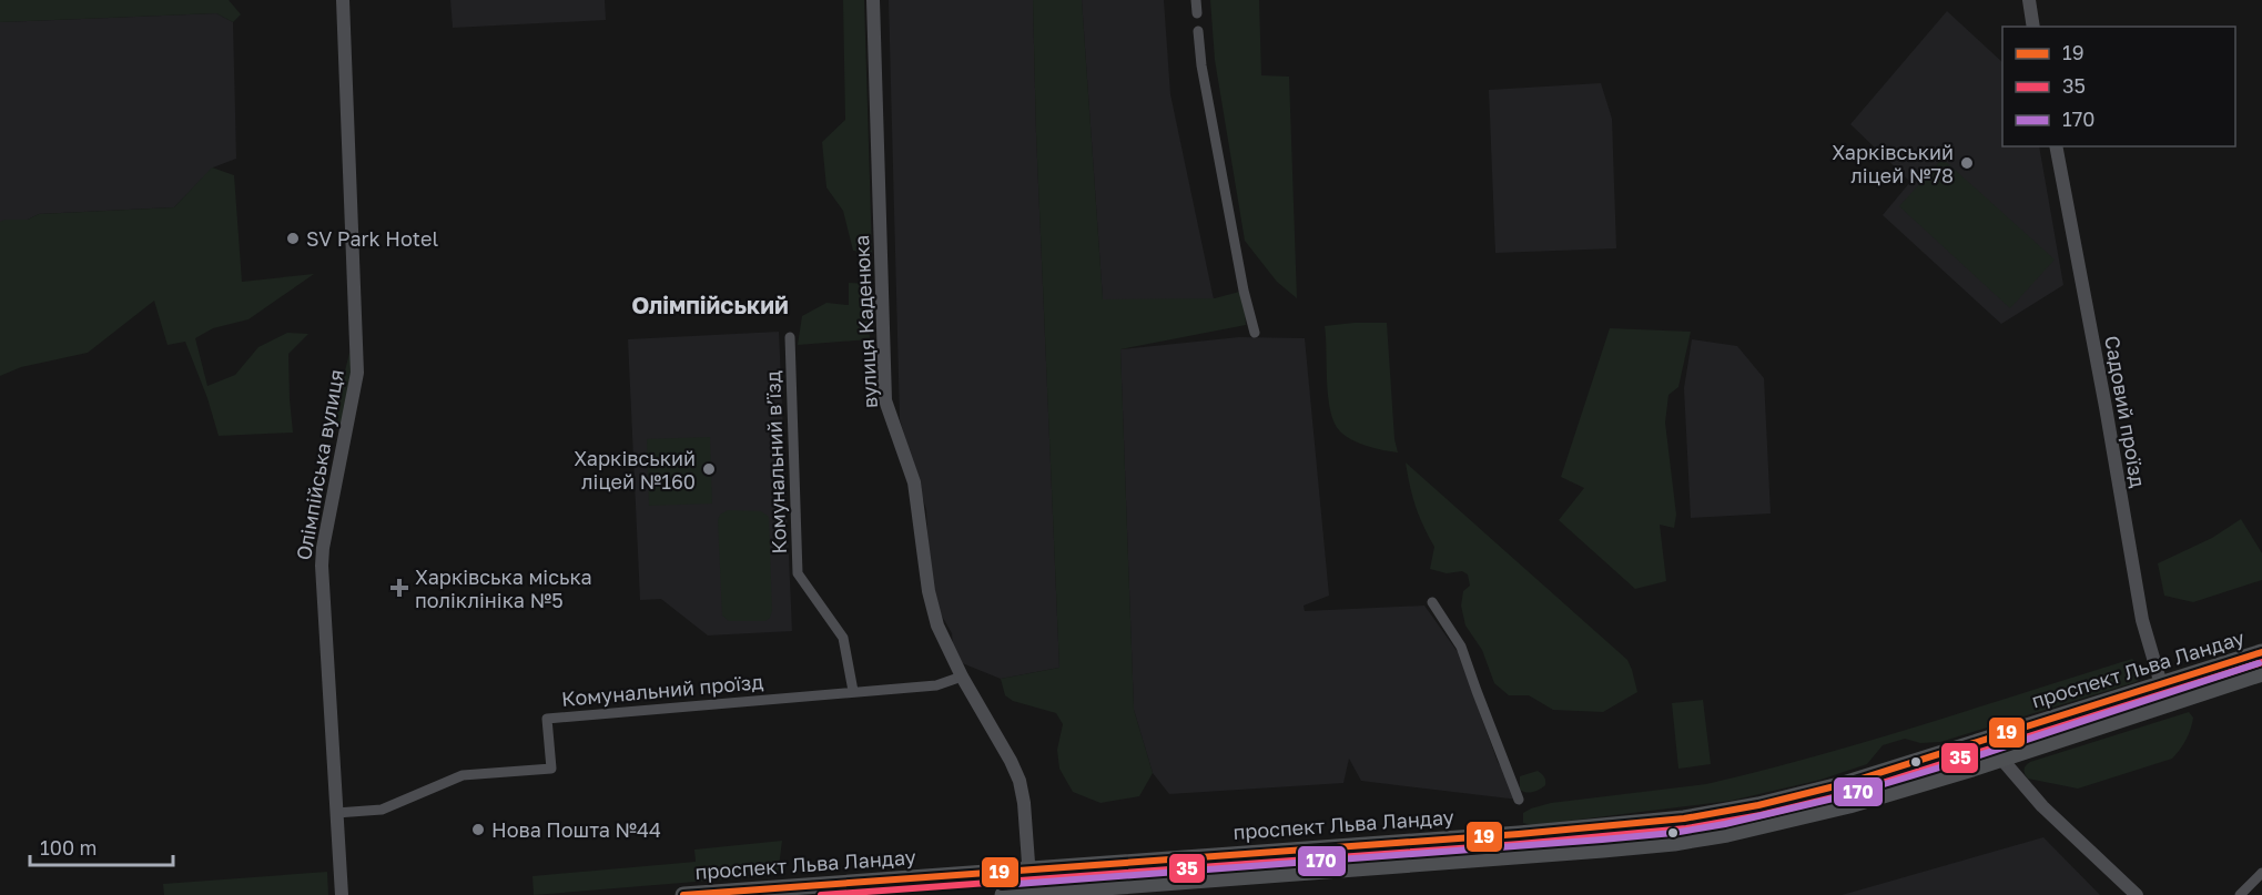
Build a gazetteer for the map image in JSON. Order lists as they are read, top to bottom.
{
  "streets": {
    "main road": ["проспект Льва Ландау"],
    "street": [
      "вулиця Каденюка",
      "Садовий проїзд",
      "Комунальний в’їзд",
      "Олімпійська вулиця",
      "Комунальний проїзд"
    ]
  },
  "crossings": [
    ["вулиця Каденюка", "проспект Льва Ландау"],
    ["Садовий проїзд", "проспект Льва Ландау"],
    ["Комунальний в’їзд", "Комунальний проїзд"],
    ["Олімпійська вулиця", "Комунальний проїзд"]
  ],
  "districts": ["Олімпійський"],
  "places": {
    "other": [
      "Харківський ліцей №78",
      "SV Park Hotel",
      "Харківський ліцей №160",
      "Нова Пошта №44"
    ],
    "health": ["Харківська міська поліклініка №5"]
  },
  "lines": ["transit line 19", "transit line 35", "transit line 170"],
  "legend": ["19", "35", "170"],
  "scale_bar": "100 m"
}
